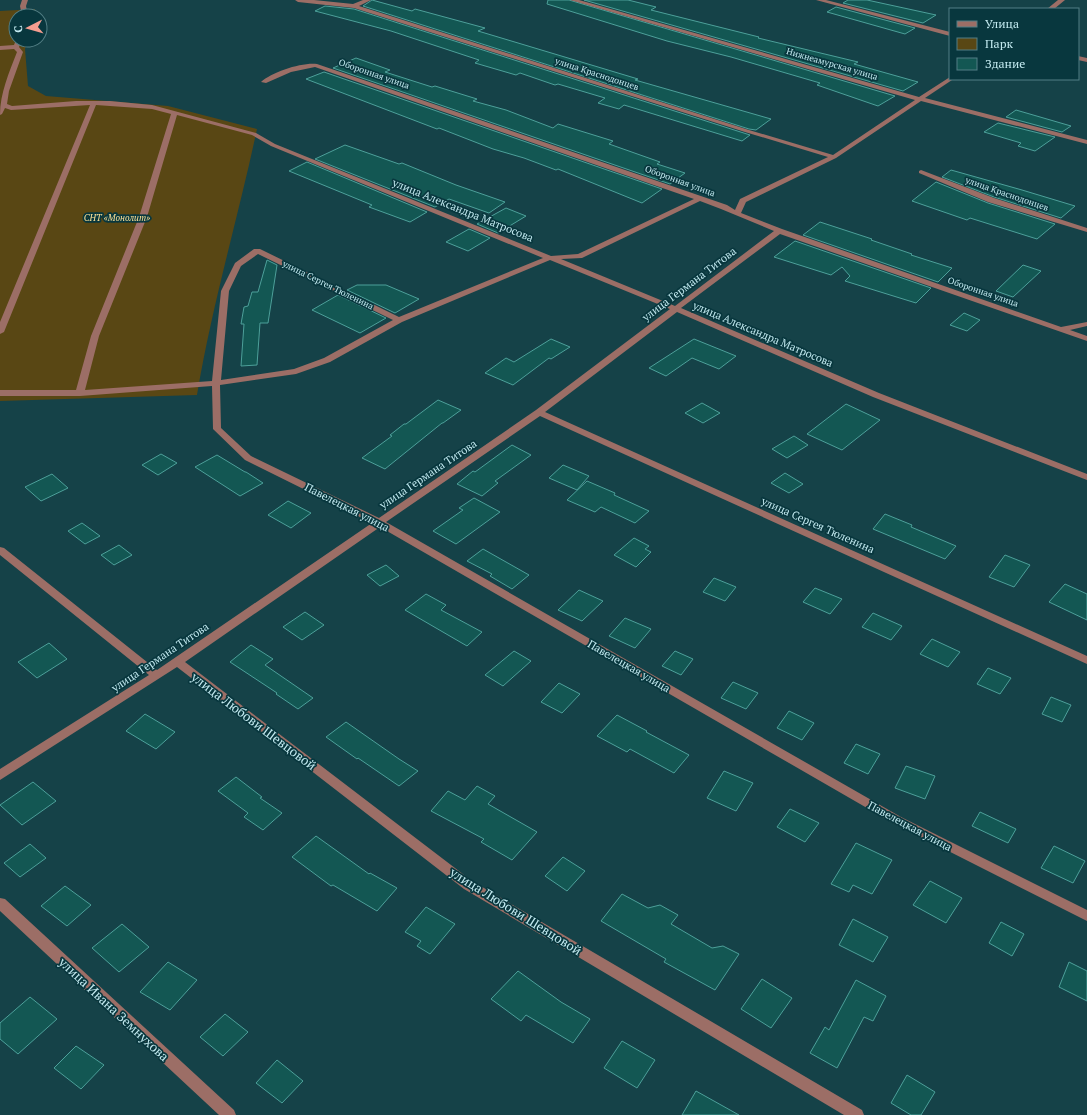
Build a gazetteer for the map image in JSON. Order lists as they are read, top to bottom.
{
  "streets": {
    "street": [
      "Нижнеамурская улица",
      "Оборонная улица",
      "улица Краснодонцев",
      "улица Александра Матросова",
      "улица Германа Титова",
      "улица Сергея Тюленина",
      "Павелецкая улица",
      "улица Любови Шевцовой",
      "улица Ивана Земнухова"
    ]
  },
  "crossings": [
    ["Оборонная улица", "улица Германа Титова"],
    ["улица Александра Матросова", "улица Германа Титова"],
    ["улица Германа Титова", "улица Сергея Тюленина"],
    ["улица Германа Титова", "Павелецкая улица"],
    ["улица Германа Титова", "улица Любови Шевцовой"],
    ["улица Сергея Тюленина", "Павелецкая улица"]
  ],
  "parks": ["СНТ «Монолит»"],
  "legend": ["Улица", "Парк", "Здание"],
  "north": "left"
}
